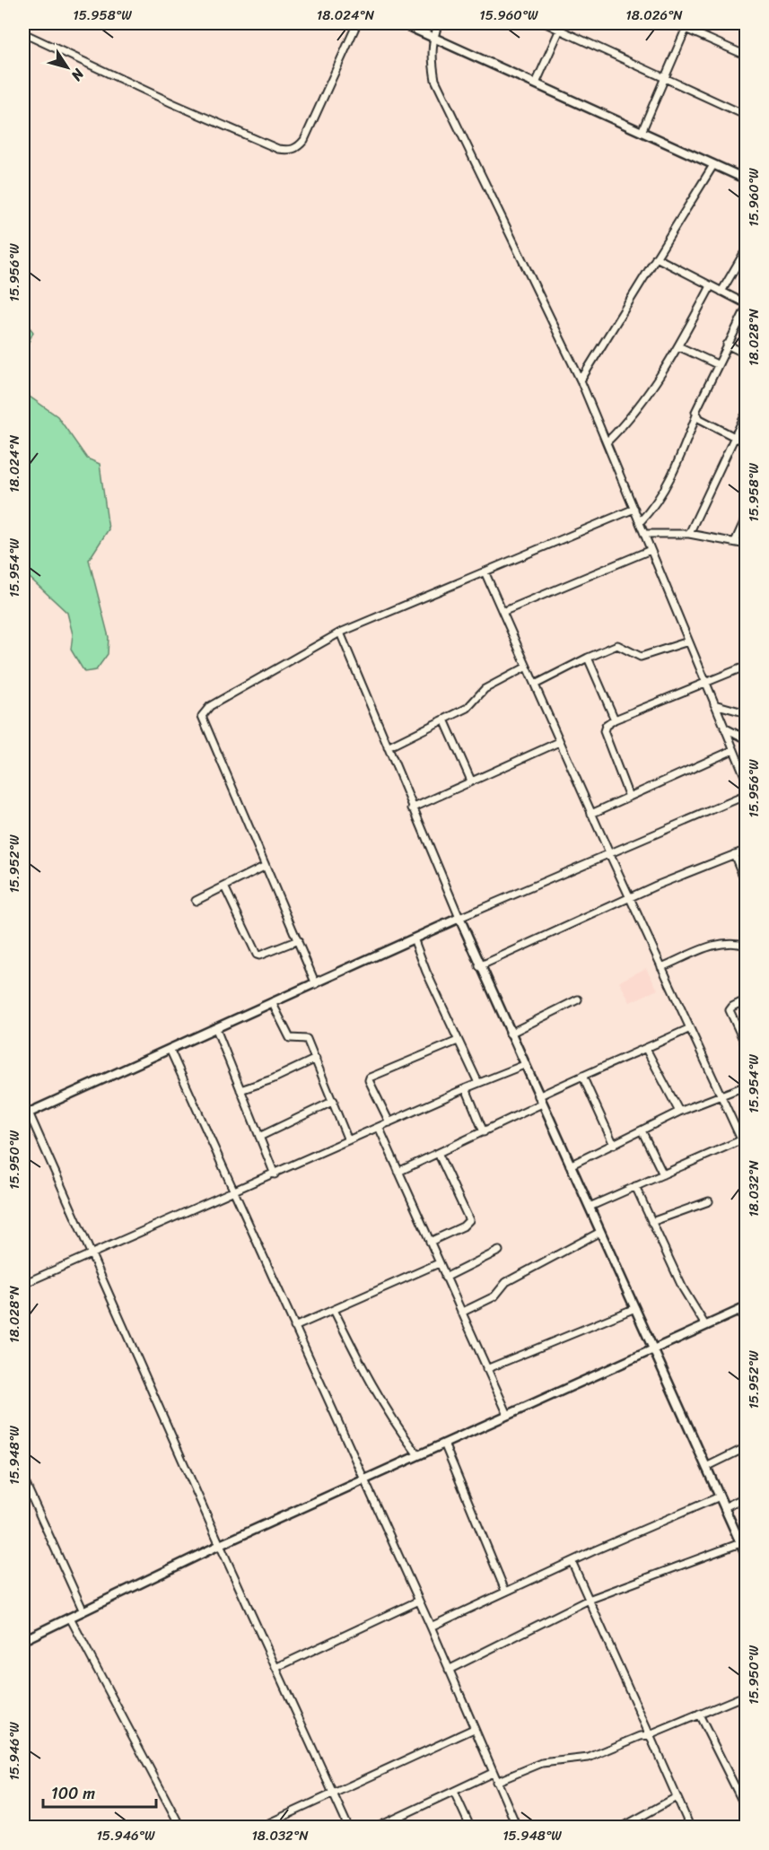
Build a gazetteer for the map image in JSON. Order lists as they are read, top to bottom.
{
  "scale_bar": "100 m",
  "north": "bottom right",
  "coordinates": [
    "15.958°W",
    "18.024°N",
    "15.960°W",
    "18.026°N",
    "15.956°W",
    "18.028°N",
    "15.954°W",
    "15.952°W",
    "15.950°W",
    "18.032°N",
    "15.948°W",
    "15.946°W"
  ]
}
